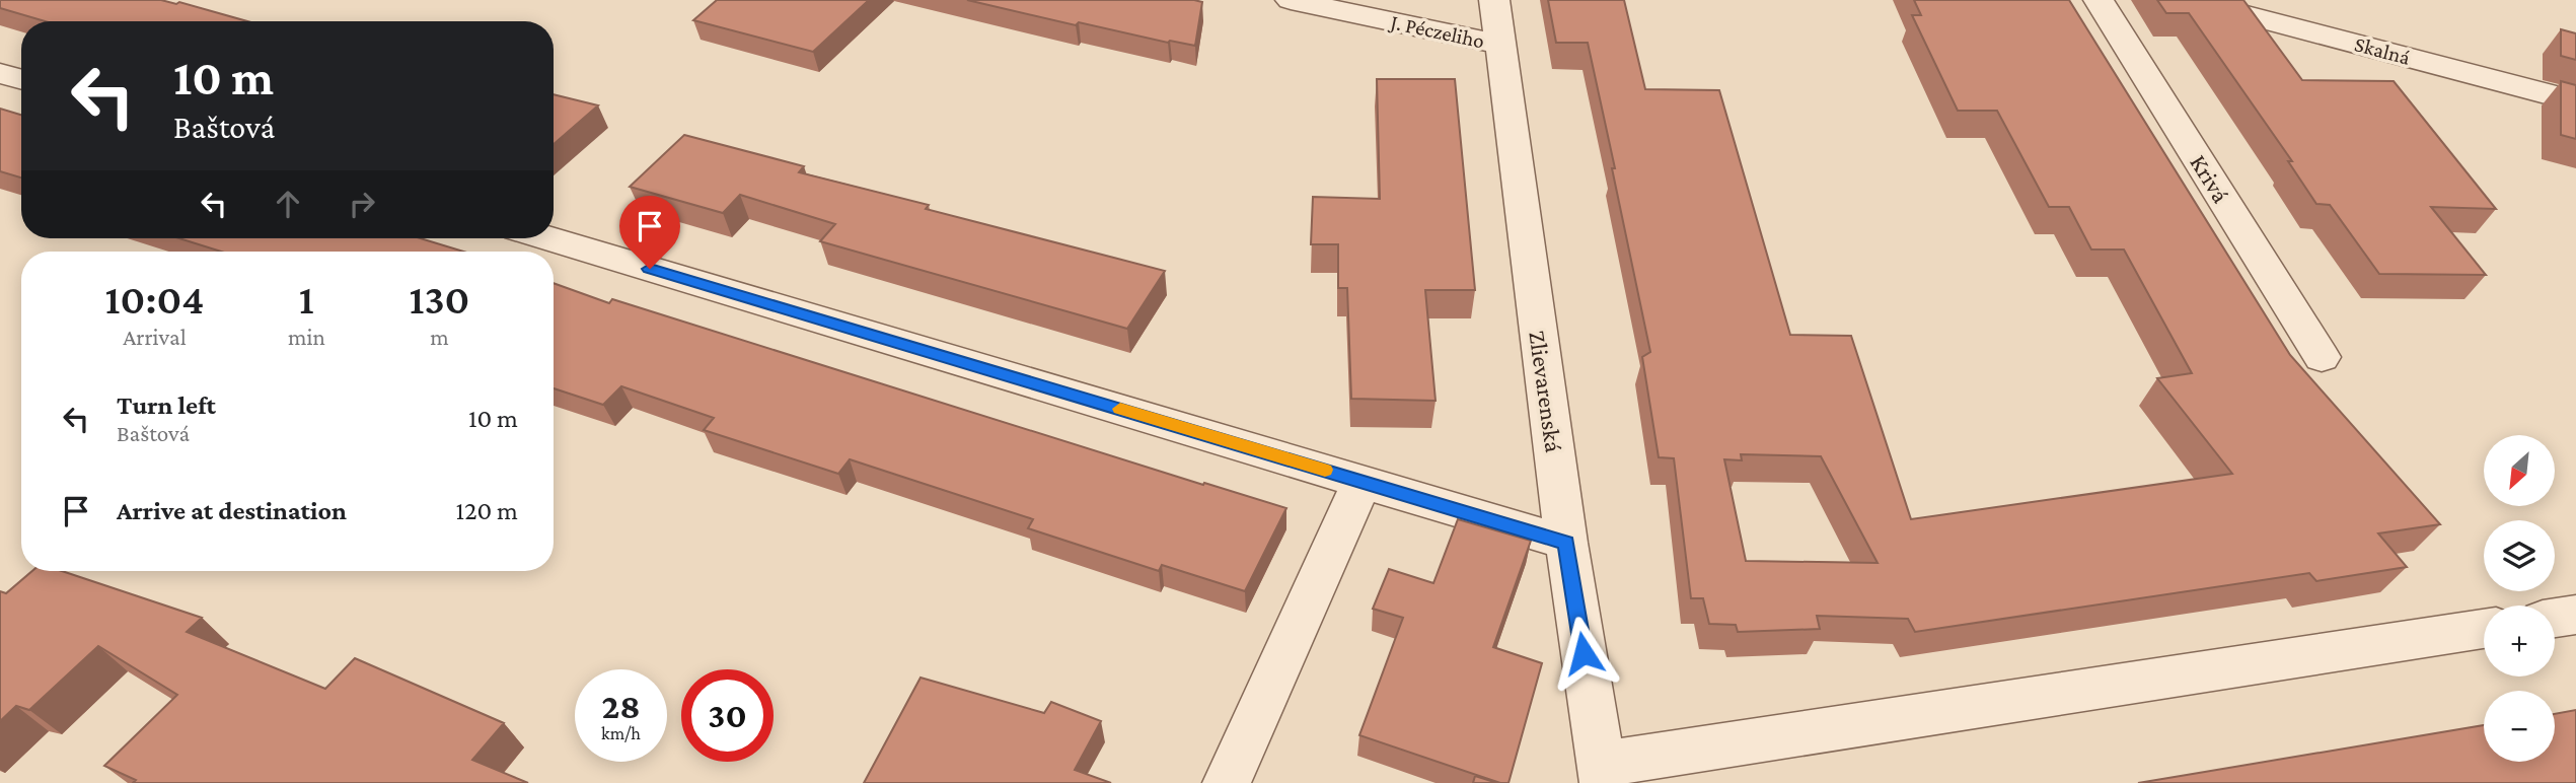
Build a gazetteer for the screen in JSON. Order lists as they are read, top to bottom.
{
  "streets": {
    "street": [
      "J. Péczeliho",
      "Skalná",
      "Krivá",
      "Zlievarenská"
    ]
  },
  "crossings": [
    ["J. Péczeliho", "Zlievarenská"]
  ],
  "north": "bottom left",
  "page": {
    "turn": ["10 m", "Baštová"],
    "eta": [
      "10:04",
      "Arrival",
      "1",
      "min",
      "130",
      "m"
    ],
    "list": [
      {
        "name": "Turn left",
        "note": "Baštová",
        "value": "10 m"
      },
      {
        "name": "Arrive at destination",
        "value": "120 m"
      }
    ],
    "map_buttons": ["+", "−"],
    "speed": "28 km/h",
    "limit": "30"
  }
}
